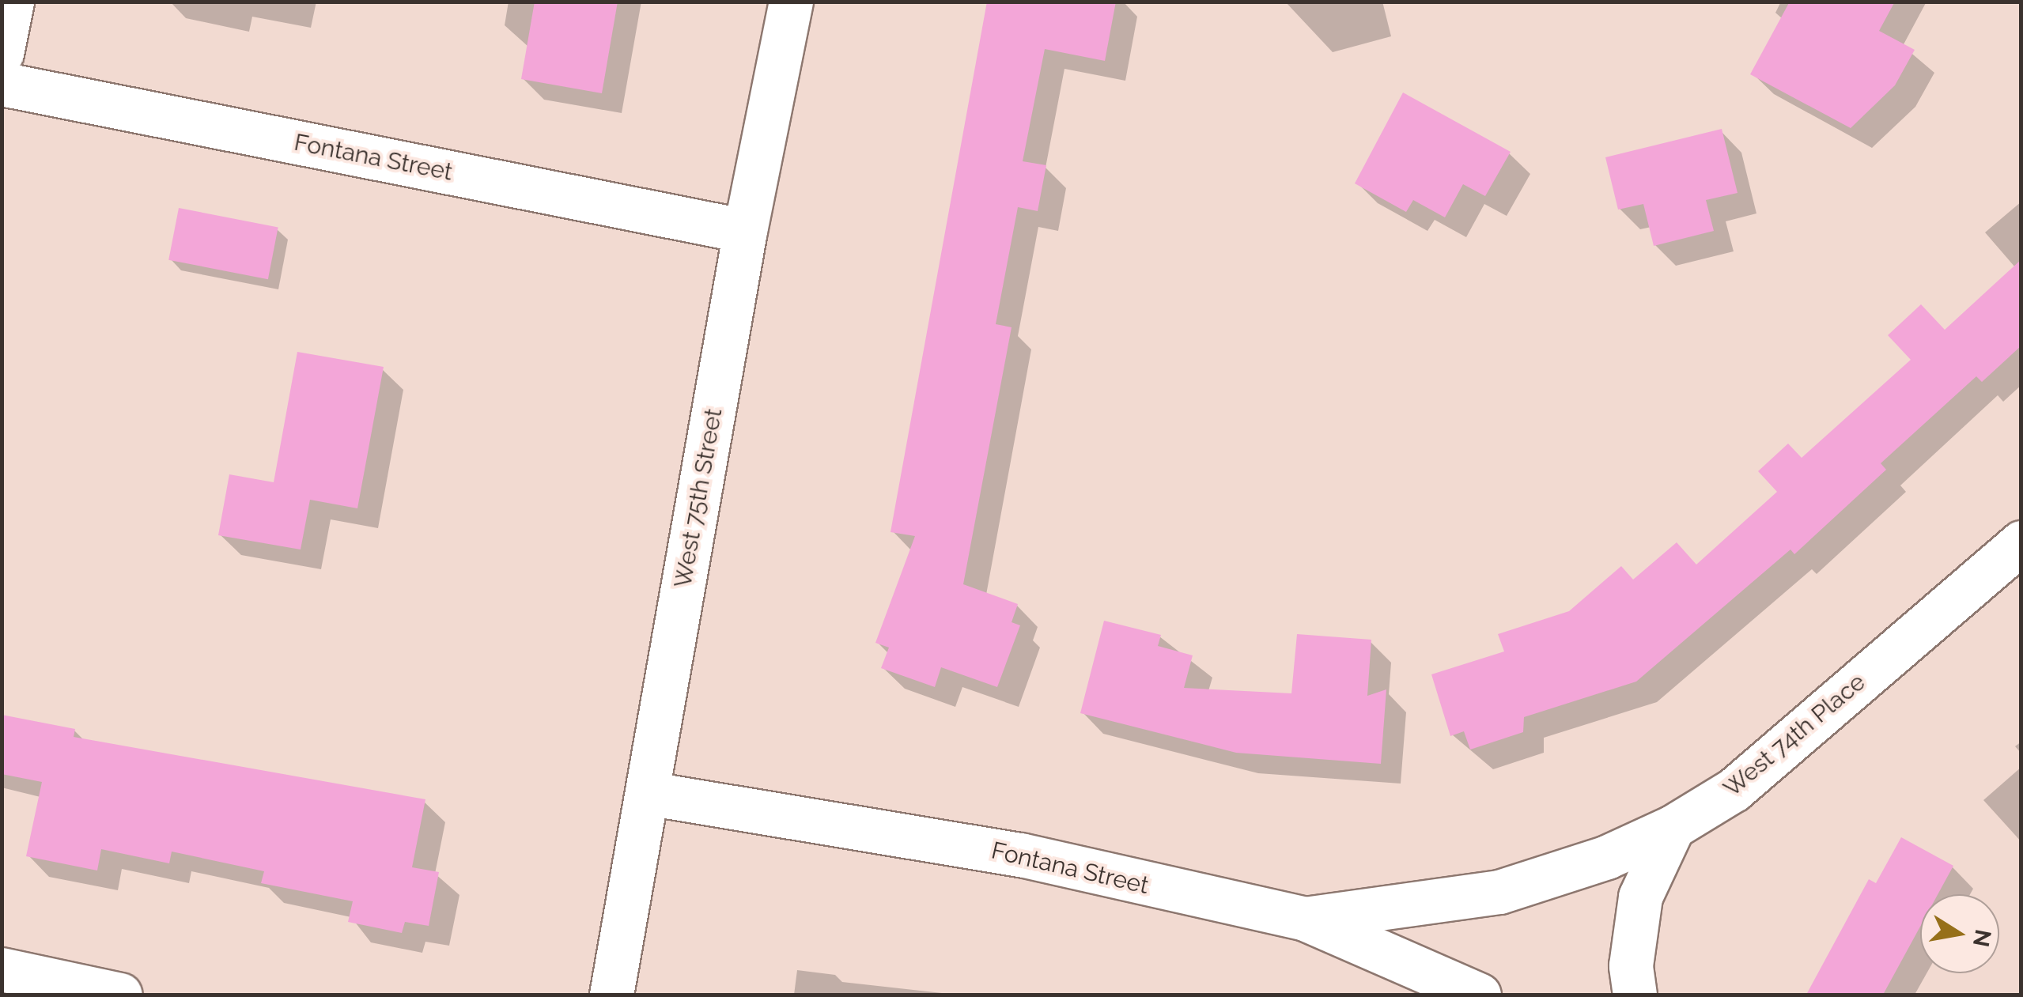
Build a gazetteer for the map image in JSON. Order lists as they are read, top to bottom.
{
  "streets": {
    "street": ["Fontana Street", "West 75th Street", "West 74th Place"]
  },
  "crossings": [
    ["Fontana Street", "West 75th Street"],
    ["Fontana Street", "West 74th Place"]
  ],
  "north": "right"
}
